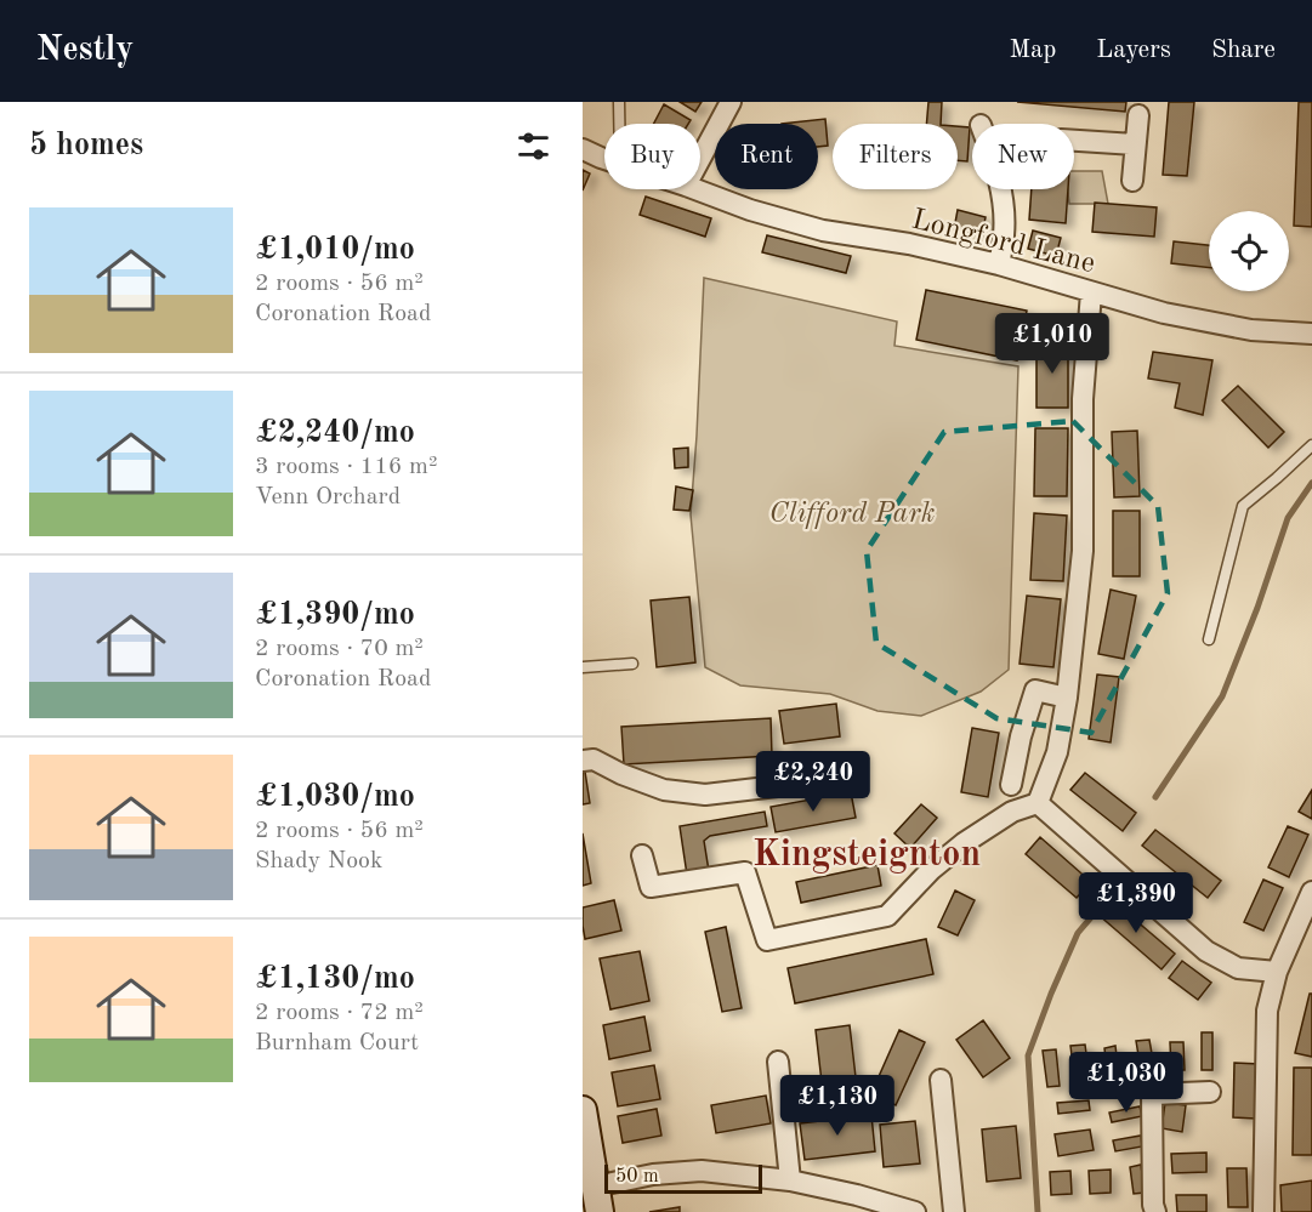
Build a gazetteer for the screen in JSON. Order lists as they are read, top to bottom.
{
  "streets": {
    "street": ["Longford Lane"]
  },
  "districts": ["Kingsteignton"],
  "parks": ["Clifford Park"],
  "scale_bar": "50 m",
  "page": {
    "header": "Nestly",
    "nav": ["Map", "Layers", "Share"],
    "heading": "5 homes",
    "chip": [
      "Buy",
      "Rent",
      "Filters",
      "New"
    ],
    "list": [
      {
        "name": "£1,010/mo",
        "note": "2 rooms · 56 m² · Coronation Road"
      },
      {
        "name": "£2,240/mo",
        "note": "3 rooms · 116 m² · Venn Orchard"
      },
      {
        "name": "£1,390/mo",
        "note": "2 rooms · 70 m² · Coronation Road"
      },
      {
        "name": "£1,030/mo",
        "note": "2 rooms · 56 m² · Shady Nook"
      },
      {
        "name": "£1,130/mo",
        "note": "2 rooms · 72 m² · Burnham Court"
      }
    ],
    "price": [
      "£1,010",
      "£2,240",
      "£1,390",
      "£1,030",
      "£1,130"
    ],
    "scale": "50 m"
  }
}
